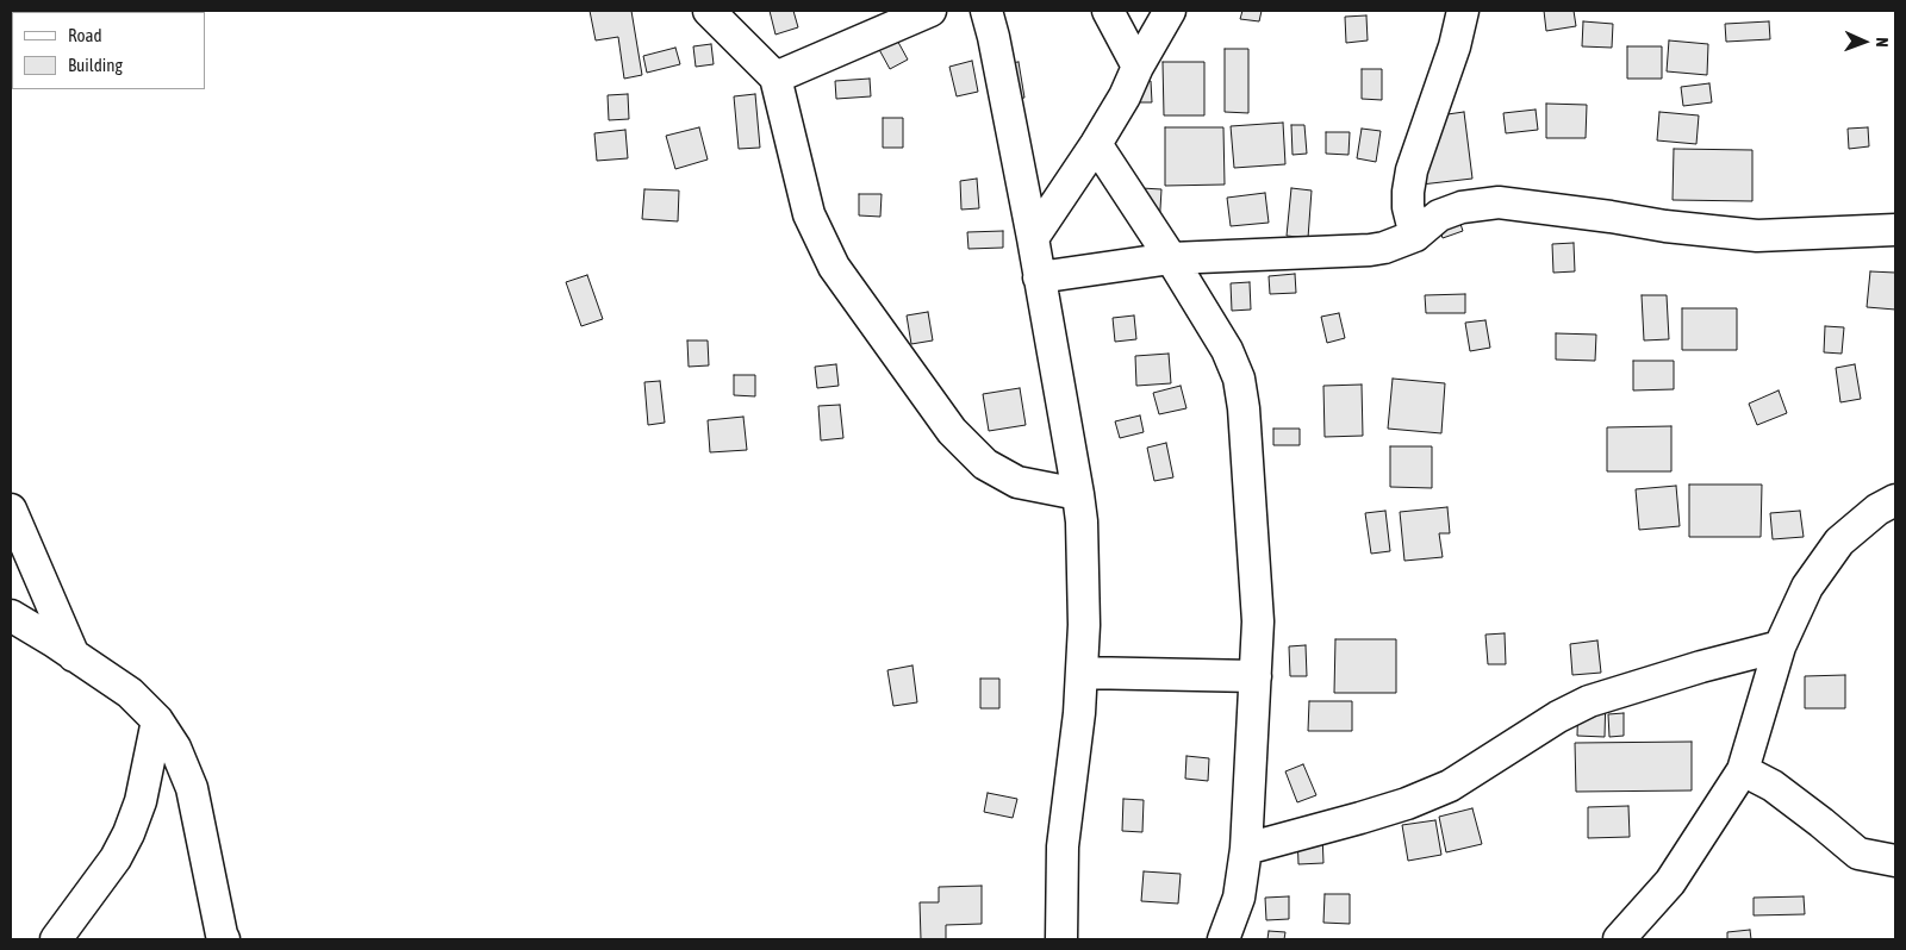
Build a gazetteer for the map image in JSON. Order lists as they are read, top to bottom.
{
  "legend": ["Road", "Building"],
  "north": "right"
}
